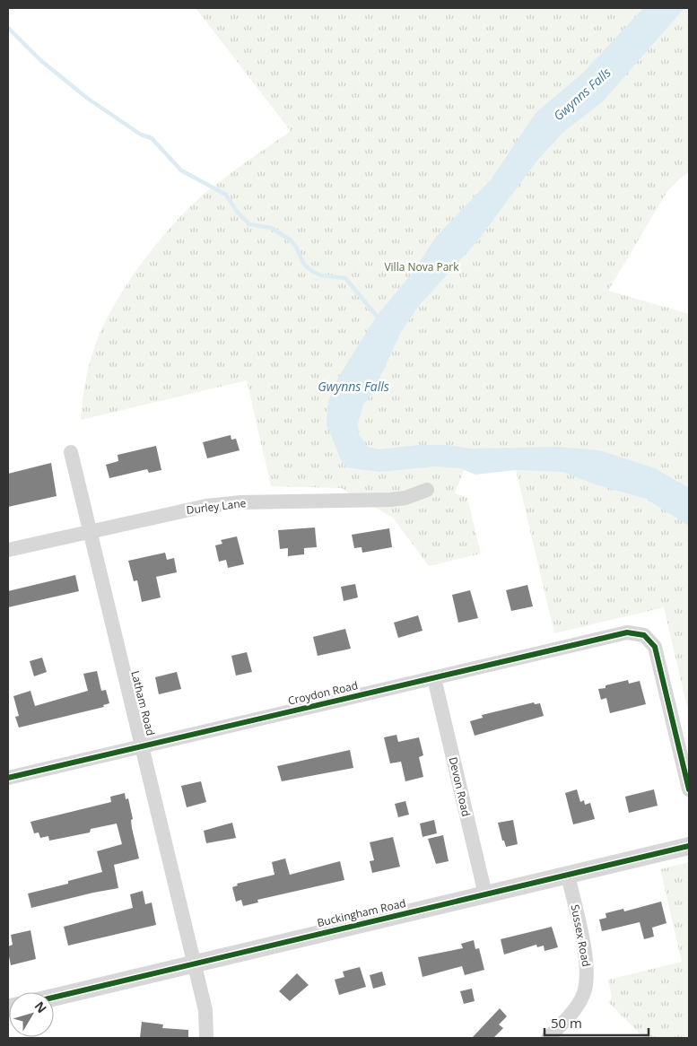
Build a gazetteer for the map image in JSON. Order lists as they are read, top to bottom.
{
  "streets": {
    "street": [
      "Durley Lane",
      "Croydon Road",
      "Latham Road",
      "Devon Road",
      "Buckingham Road",
      "Sussex Road"
    ]
  },
  "crossings": [
    ["Durley Lane", "Latham Road"],
    ["Croydon Road", "Latham Road"],
    ["Croydon Road", "Devon Road"],
    ["Latham Road", "Buckingham Road"],
    ["Devon Road", "Buckingham Road"],
    ["Buckingham Road", "Sussex Road"]
  ],
  "water": ["Gwynns Falls"],
  "parks": ["Villa Nova Park"],
  "scale_bar": "50 m",
  "north": "top right"
}
